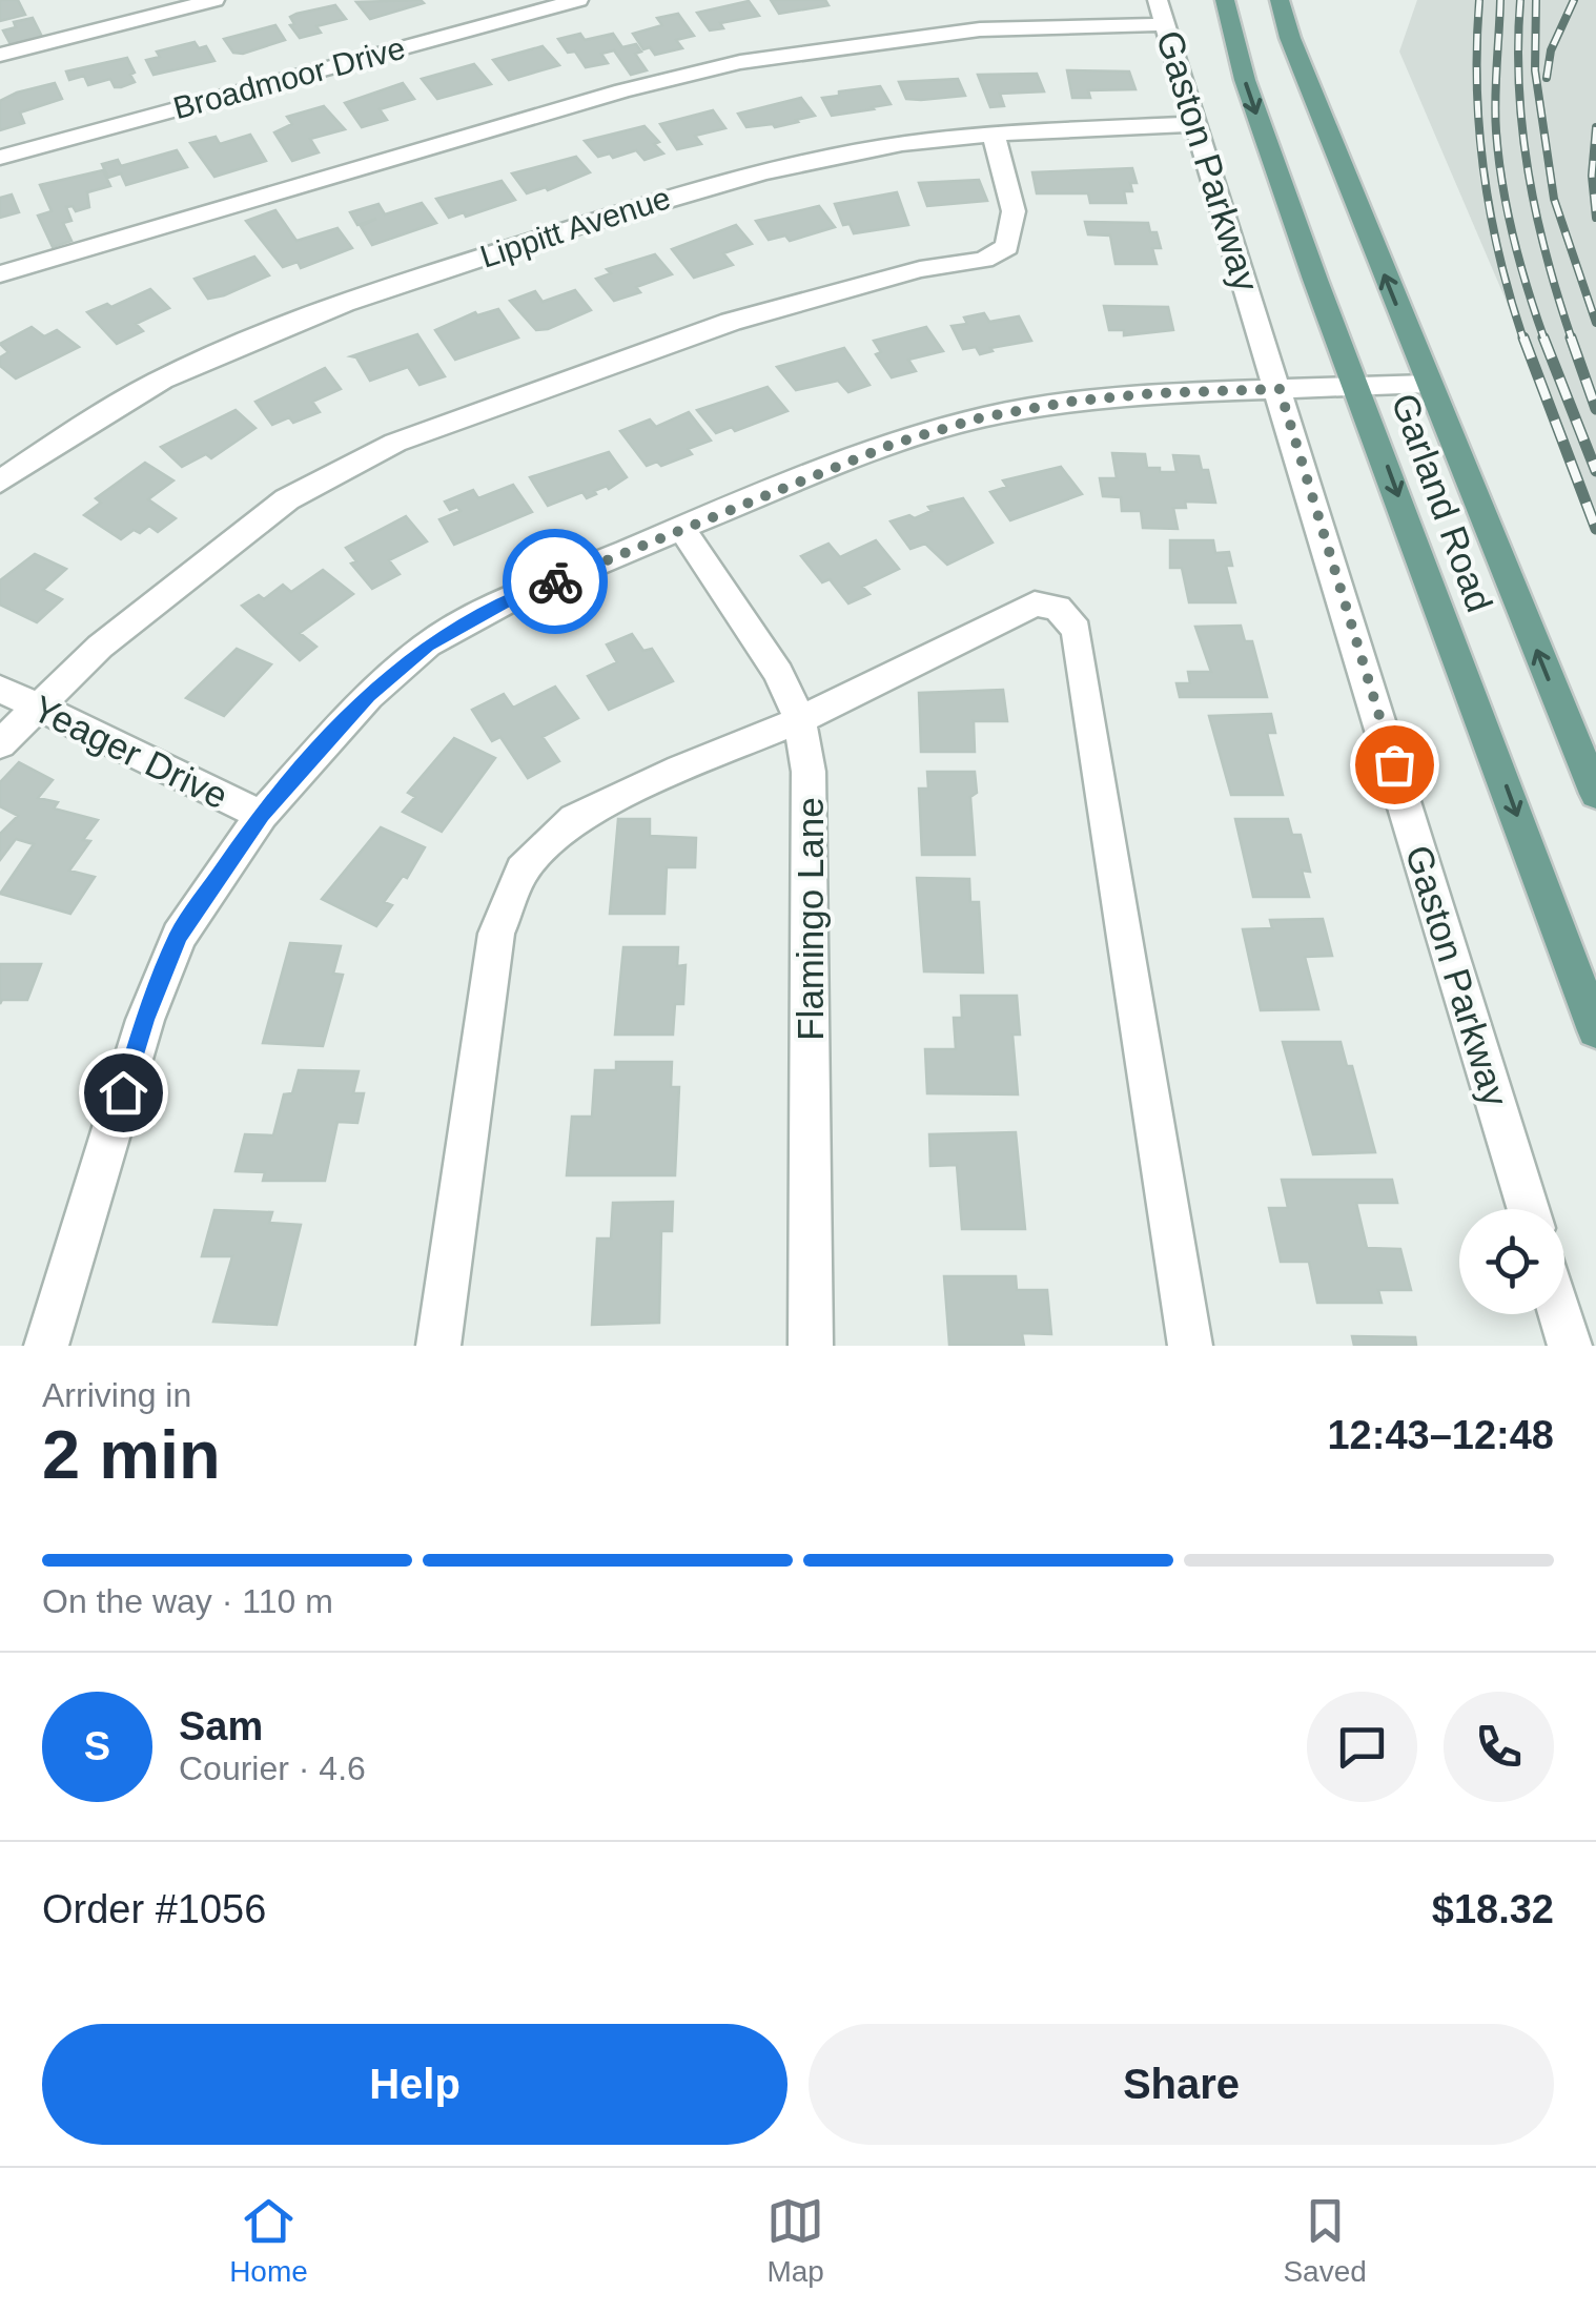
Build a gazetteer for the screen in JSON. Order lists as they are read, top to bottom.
{
  "streets": {
    "main road": ["Garland Road"],
    "street": [
      "Broadmoor Drive",
      "Gaston Parkway",
      "Lippitt Avenue",
      "Yeager Drive",
      "Flamingo Lane"
    ]
  },
  "crossings": [
    ["Gaston Parkway", "Lippitt Avenue"]
  ],
  "page": {
    "heading": ["2 min", "Arriving in", "12:43–12:48"],
    "panel": [
      "Sam",
      "Courier · 4.6",
      "Order #1056",
      "$18.32"
    ],
    "bar": "On the way · 110 m",
    "round": "S",
    "buttons": ["Help", "Share"],
    "tabs": ["Home", "Map", "Saved"]
  }
}
